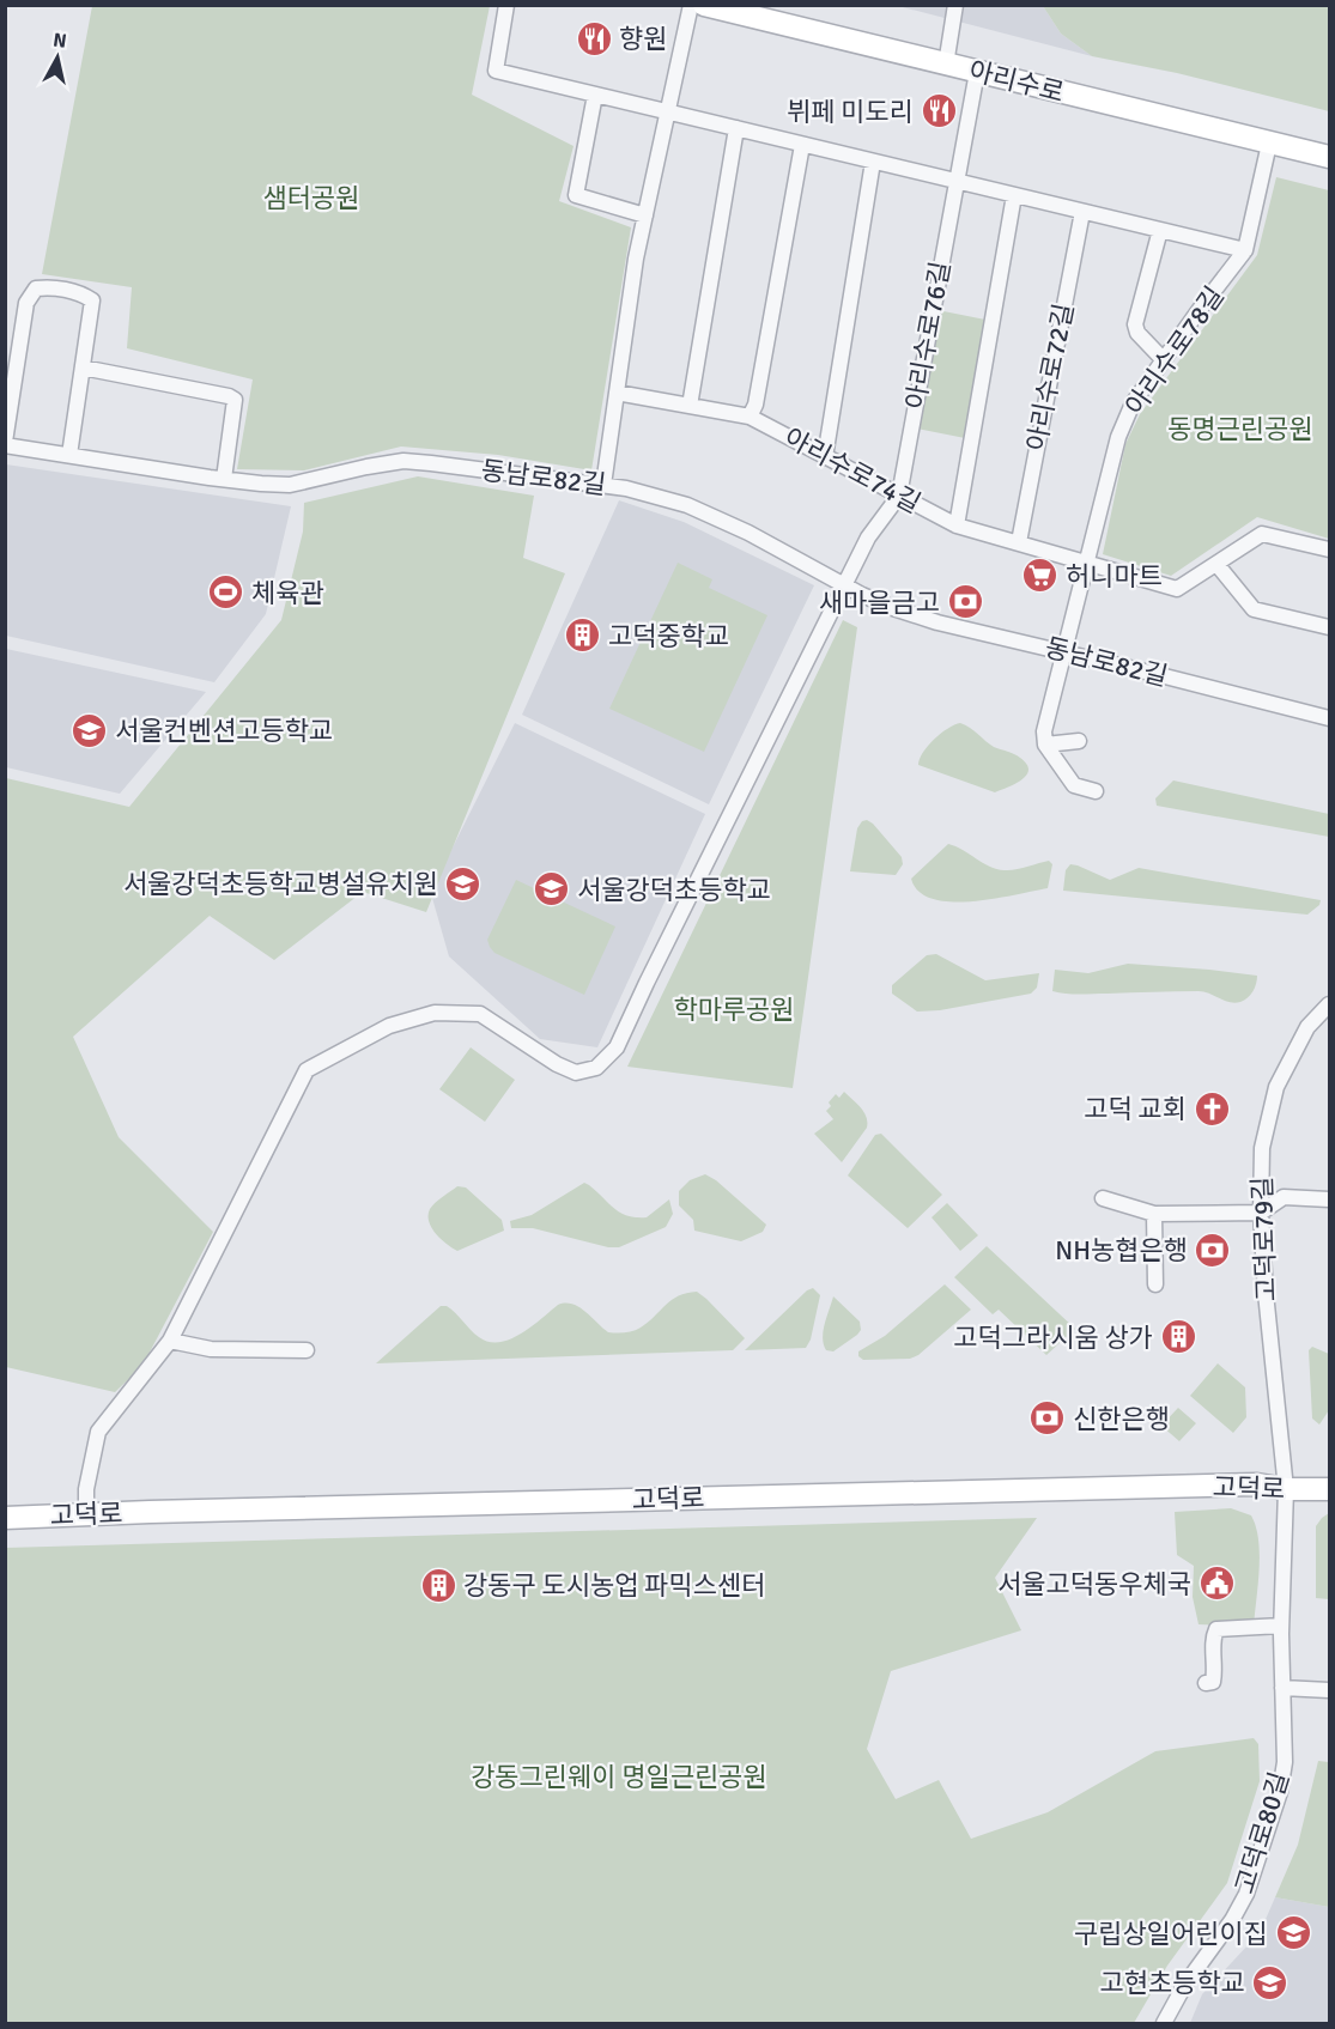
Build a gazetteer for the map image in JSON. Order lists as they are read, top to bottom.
{
  "streets": {
    "main road": ["아리수로", "고덕로"],
    "street": [
      "아리수로76길",
      "아리수로78길",
      "아리수로72길",
      "아리수로74길",
      "동남로82길",
      "고덕로79길",
      "고덕로80길"
    ]
  },
  "crossings": [
    ["아리수로", "아리수로76길"],
    ["아리수로", "아리수로78길"],
    ["아리수로76길", "아리수로74길"],
    ["아리수로76길", "동남로82길"],
    ["아리수로78길", "아리수로74길"],
    ["아리수로78길", "동남로82길"],
    ["아리수로72길", "아리수로74길"],
    ["고덕로79길", "고덕로"],
    ["고덕로79길", "고덕로80길"],
    ["고덕로", "고덕로80길"]
  ],
  "parks": [
    "샘터공원",
    "동명근린공원",
    "학마루공원",
    "강동그린웨이 명일근린공원"
  ],
  "places": {
    "restaurant": ["향원", "뷔페 미도리"],
    "supermarket": ["허니마트"],
    "sports": ["체육관"],
    "bank": ["새마을금고", "NH농협은행", "신한은행"],
    "building": ["고덕중학교", "고덕그라시움 상가", "강동구 도시농업 파믹스센터"],
    "school or university": [
      "서울컨벤션고등학교",
      "서울강덕초등학교병설유치원",
      "서울강덕초등학교",
      "구립상일어린이집",
      "고현초등학교"
    ],
    "church": ["고덕 교회"],
    "public building": ["서울고덕동우체국"]
  },
  "north": "top"
}
